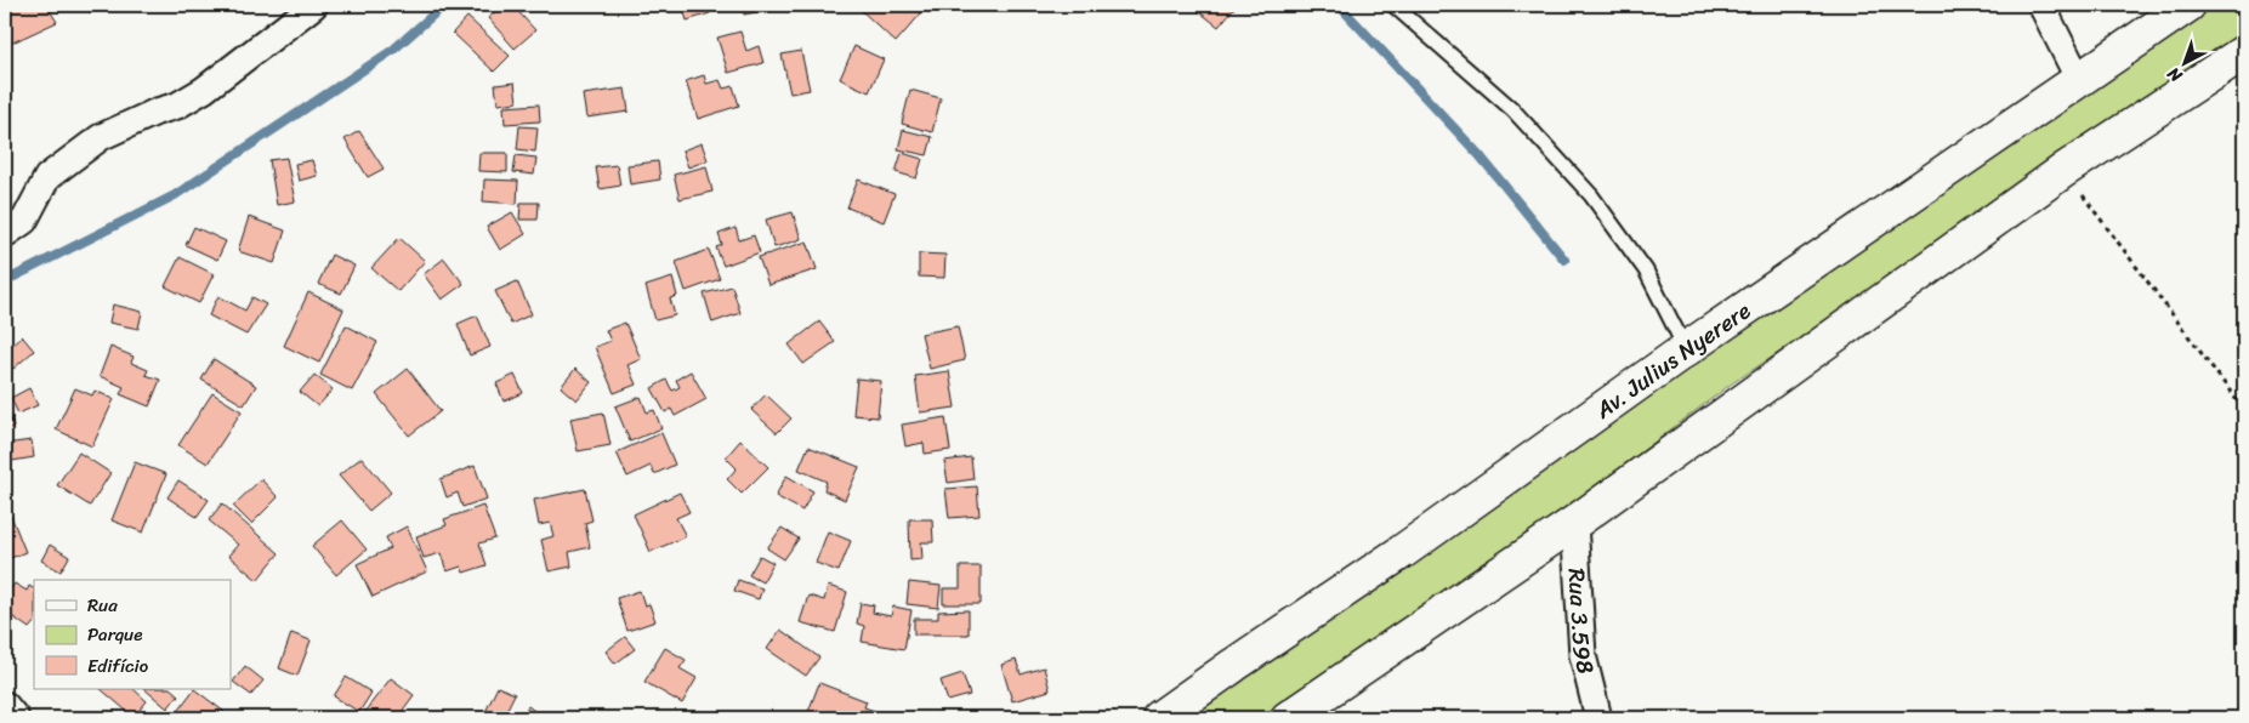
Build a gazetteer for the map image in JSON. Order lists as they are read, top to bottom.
{
  "streets": {
    "main road": ["Av. Julius Nyerere"],
    "street": ["Rua 3.598"]
  },
  "legend": ["Rua", "Parque", "Edifício"],
  "north": "bottom left"
}
